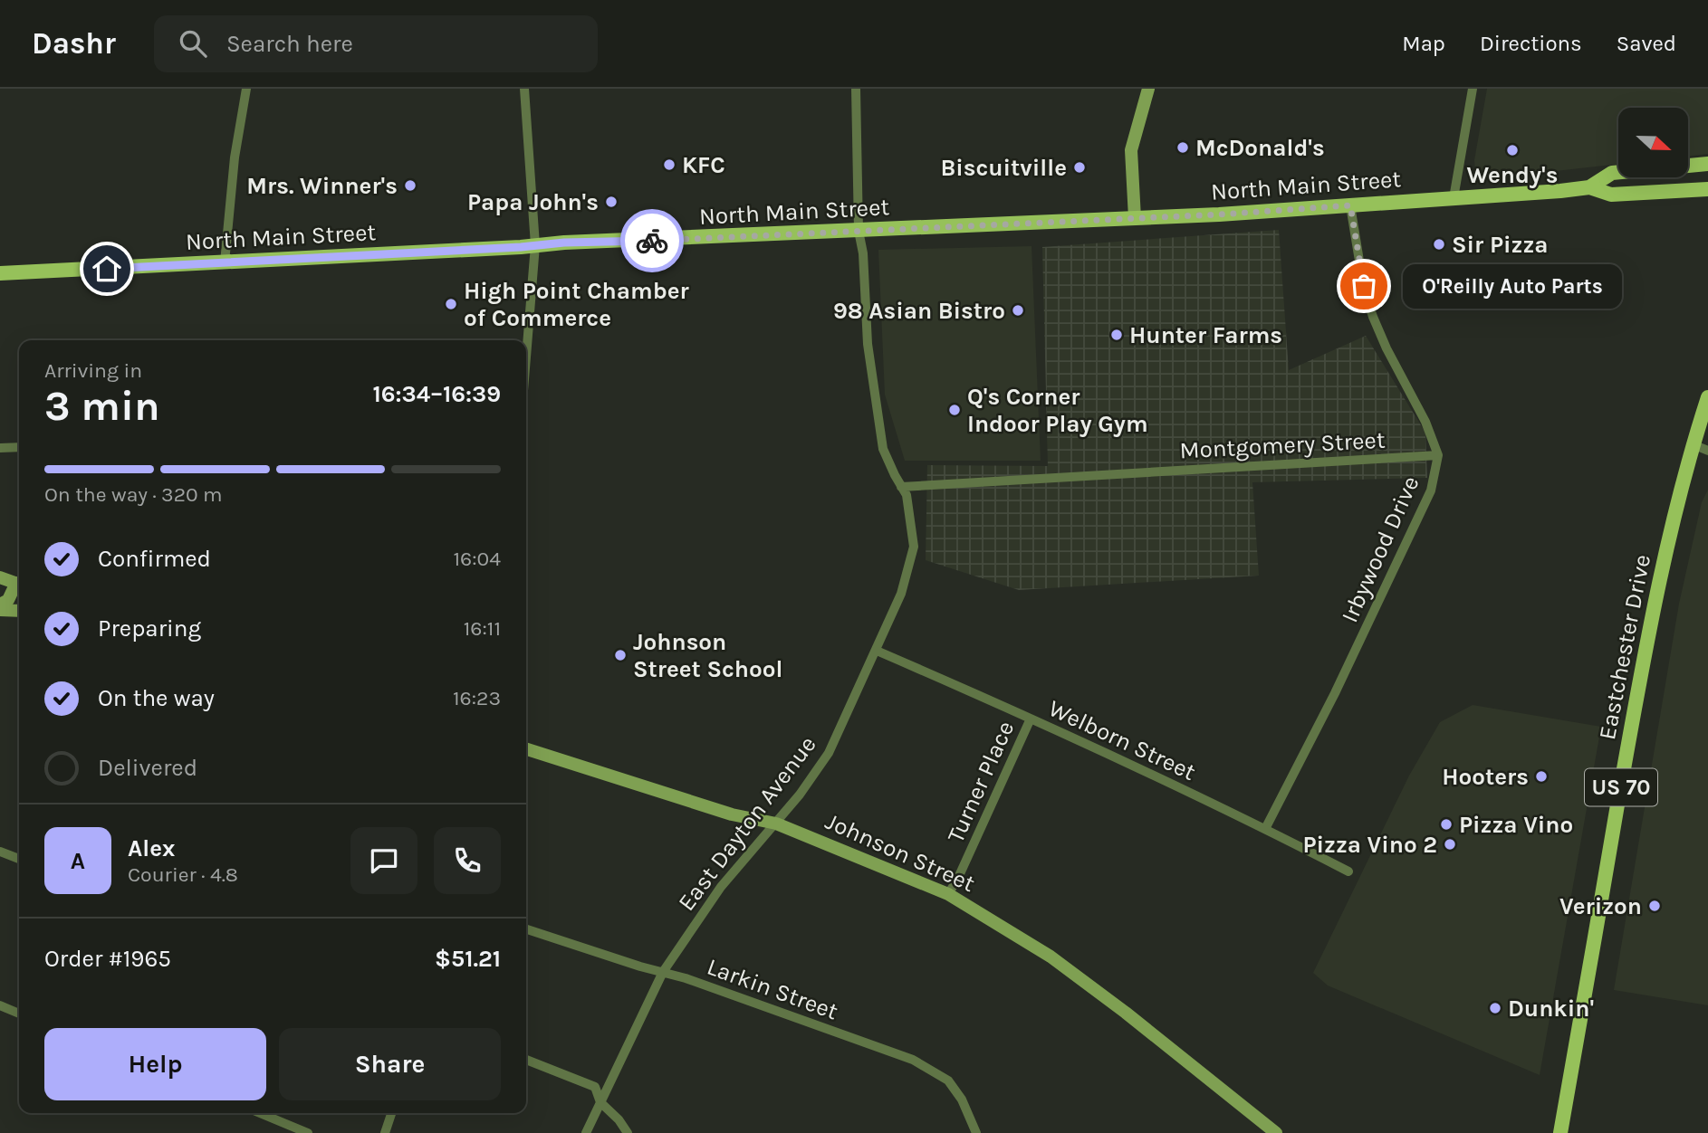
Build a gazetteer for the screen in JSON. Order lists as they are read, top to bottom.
{
  "streets": {
    "main road": ["North Main Street", "Eastchester Drive", "US 70"],
    "street": [
      "Montgomery Street",
      "Irbywood Drive",
      "Welborn Street",
      "Turner Place",
      "East Dayton Avenue",
      "Johnson Street",
      "Larkin Street"
    ]
  },
  "crossings": [
    ["North Main Street", "Irbywood Drive"],
    ["North Main Street", "East Dayton Avenue"],
    ["Montgomery Street", "Irbywood Drive"],
    ["Montgomery Street", "East Dayton Avenue"],
    ["Irbywood Drive", "Welborn Street"],
    ["Welborn Street", "Turner Place"],
    ["Welborn Street", "East Dayton Avenue"],
    ["Turner Place", "Johnson Street"],
    ["East Dayton Avenue", "Johnson Street"],
    ["East Dayton Avenue", "Larkin Street"]
  ],
  "places": [
    "McDonald's",
    "Wendy's",
    "KFC",
    "Biscuitville",
    "Mrs. Winner's",
    "Papa John's",
    "Sir Pizza",
    "O'Reilly Auto Parts",
    "High Point Chamber of Commerce",
    "98 Asian Bistro",
    "Hunter Farms",
    "Q's Corner Indoor Play Gym",
    "Johnson Street School",
    "Hooters",
    "Pizza Vino",
    "Pizza Vino 2",
    "Verizon",
    "Dunkin'"
  ],
  "north": "right",
  "page": {
    "header": "Dashr",
    "search": "Search here",
    "nav": ["Map", "Directions", "Saved"],
    "bubble": "O'Reilly Auto Parts",
    "heading": ["3 min", "Arriving in", "16:34–16:39"],
    "panel": [
      "Alex",
      "Courier · 4.8",
      "Order #1965",
      "$51.21"
    ],
    "bar": "On the way · 320 m",
    "list": [
      ["Confirmed", "16:04"],
      ["Preparing", "16:11"],
      ["On the way", "16:23"],
      "Delivered"
    ],
    "round": "A",
    "buttons": ["Help", "Share"]
  }
}
